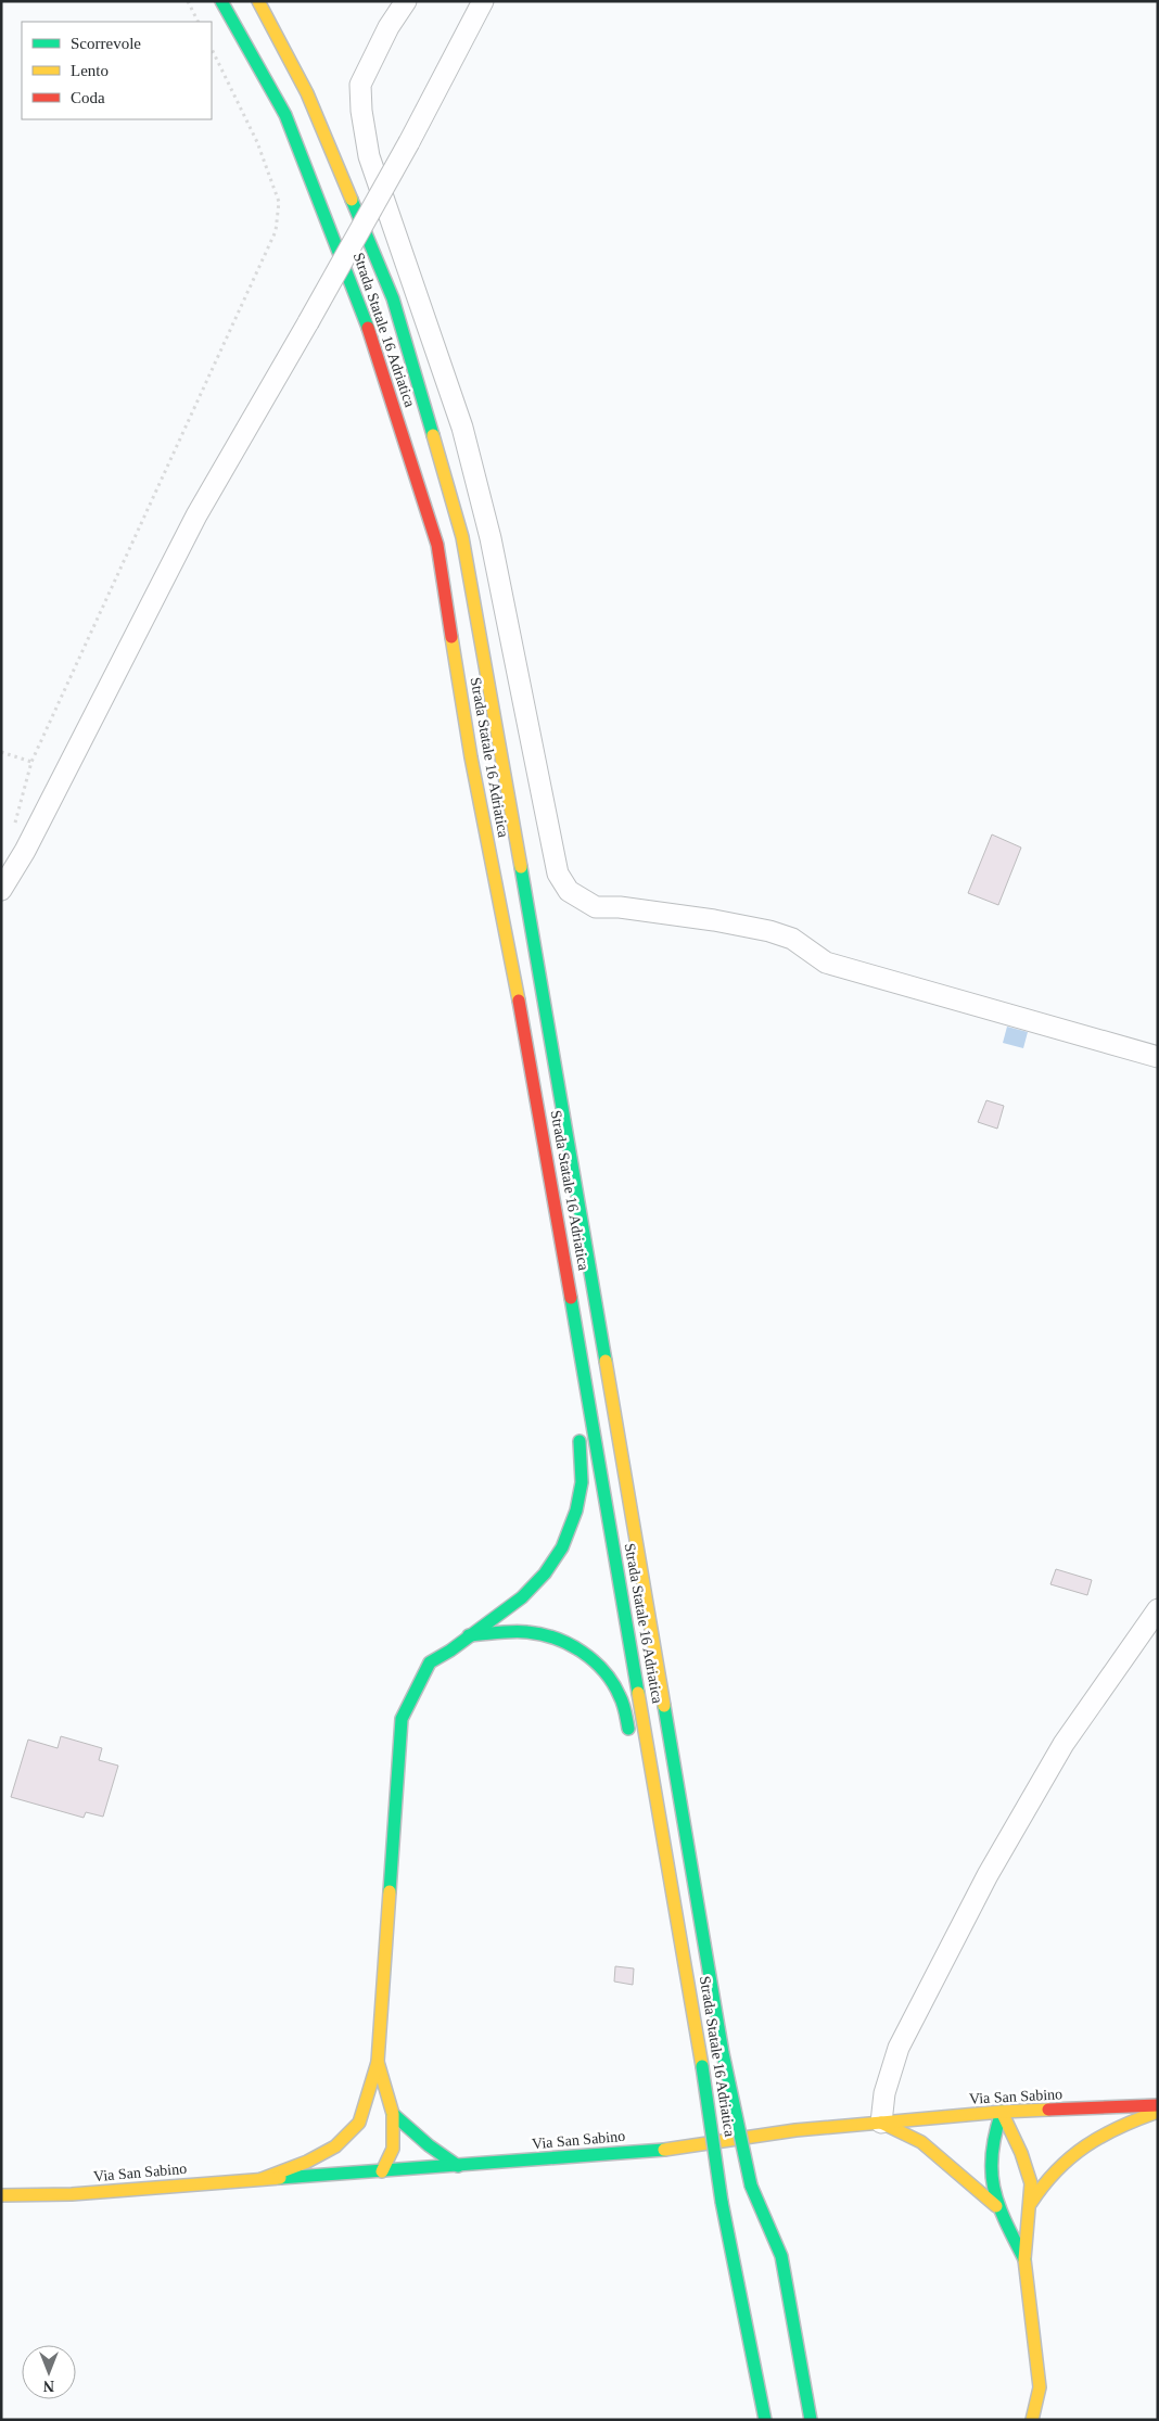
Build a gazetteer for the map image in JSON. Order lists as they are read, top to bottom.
{
  "streets": {
    "main road": ["Strada Statale 16 Adriatica", "Via San Sabino"]
  },
  "legend": ["Scorrevole", "Lento", "Coda"],
  "north": "bottom"
}
